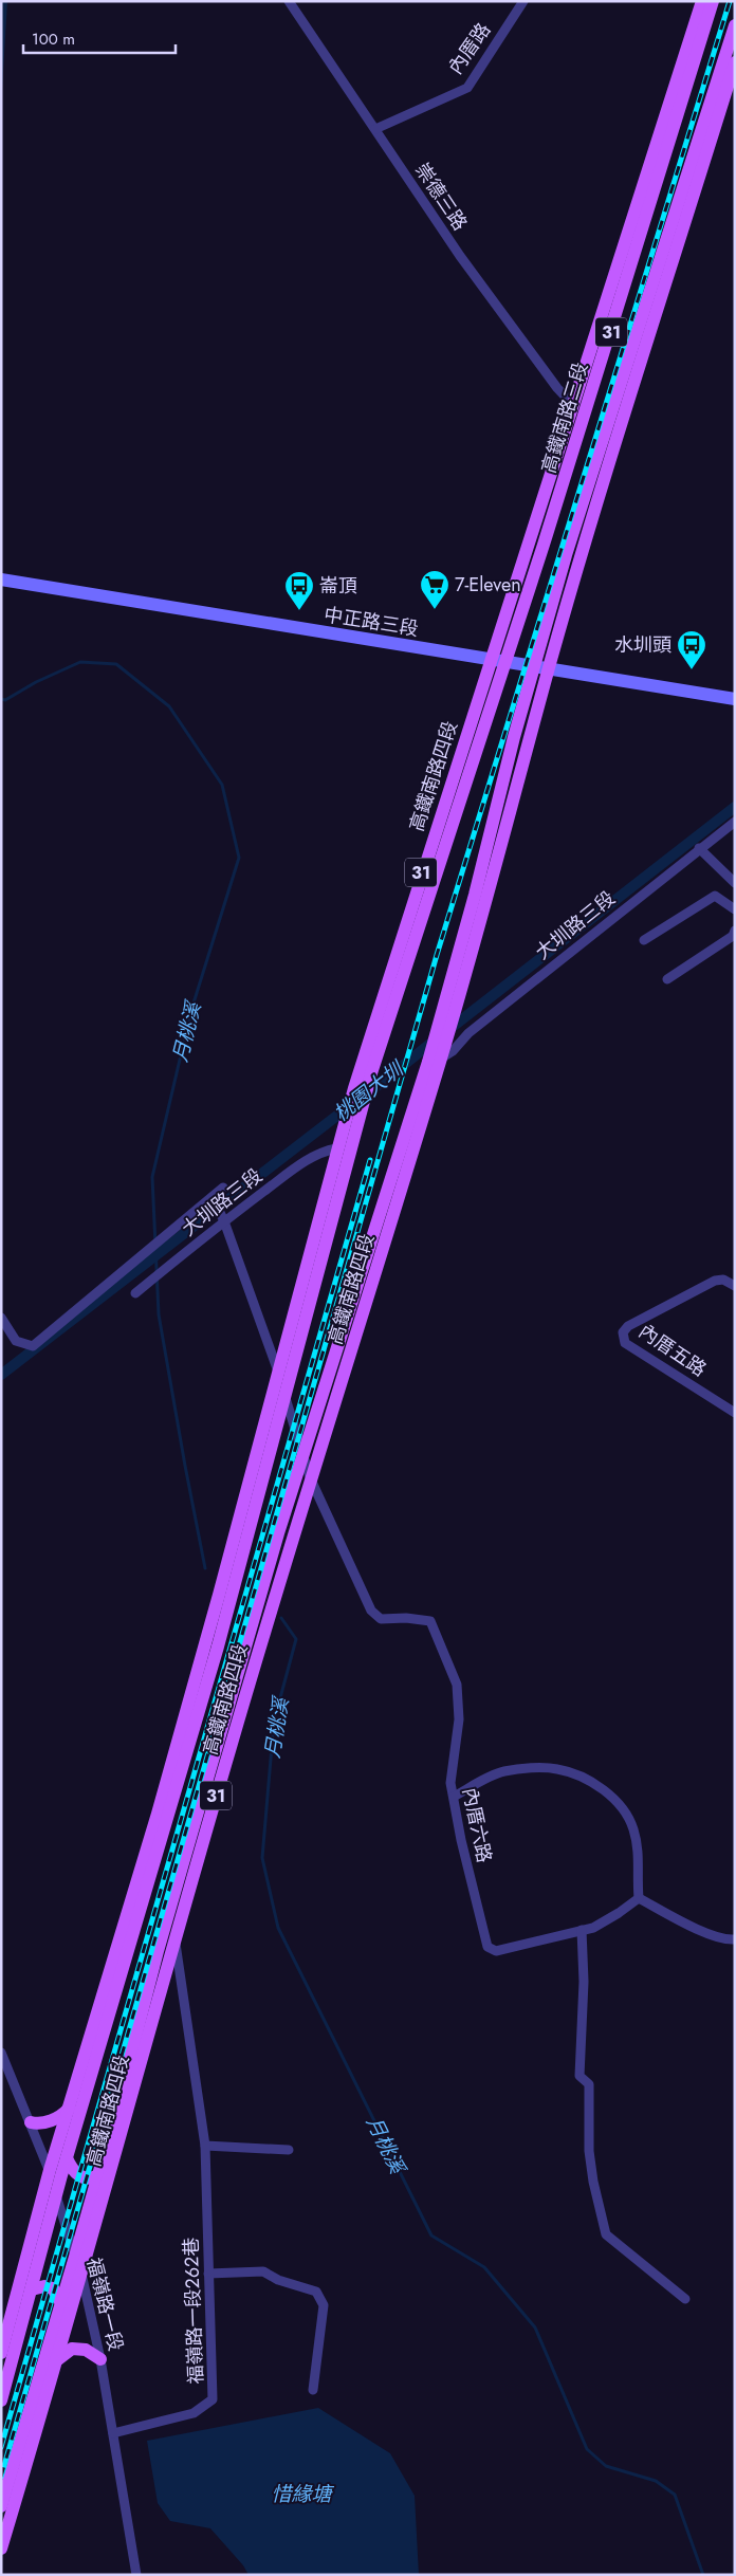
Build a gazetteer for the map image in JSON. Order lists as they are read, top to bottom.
{
  "streets": {
    "main road": [
      "31",
      "高鐵南路三段",
      "中正路三段",
      "高鐵南路四段"
    ],
    "street": [
      "內厝路",
      "崇德三路",
      "大圳路三段",
      "內厝五路",
      "內厝六路",
      "福嶺路一段",
      "福嶺路一段262巷"
    ]
  },
  "crossings": [
    ["內厝路", "崇德三路"],
    ["崇德三路", "高鐵南路三段"],
    ["31", "中正路三段"],
    ["31", "高鐵南路四段"],
    ["31", "大圳路三段"],
    ["高鐵南路三段", "中正路三段"],
    ["高鐵南路三段", "高鐵南路四段"],
    ["中正路三段", "高鐵南路四段"],
    ["高鐵南路四段", "大圳路三段"],
    ["高鐵南路四段", "內厝六路"],
    ["高鐵南路四段", "福嶺路一段"],
    ["高鐵南路四段", "福嶺路一段262巷"],
    ["福嶺路一段", "福嶺路一段262巷"]
  ],
  "water": ["月桃溪", "桃園大圳", "惜緣塘"],
  "places": {
    "supermarket": ["7-Eleven"],
    "bus stop": ["崙頂", "水圳頭"]
  },
  "scale_bar": "100 m"
}
